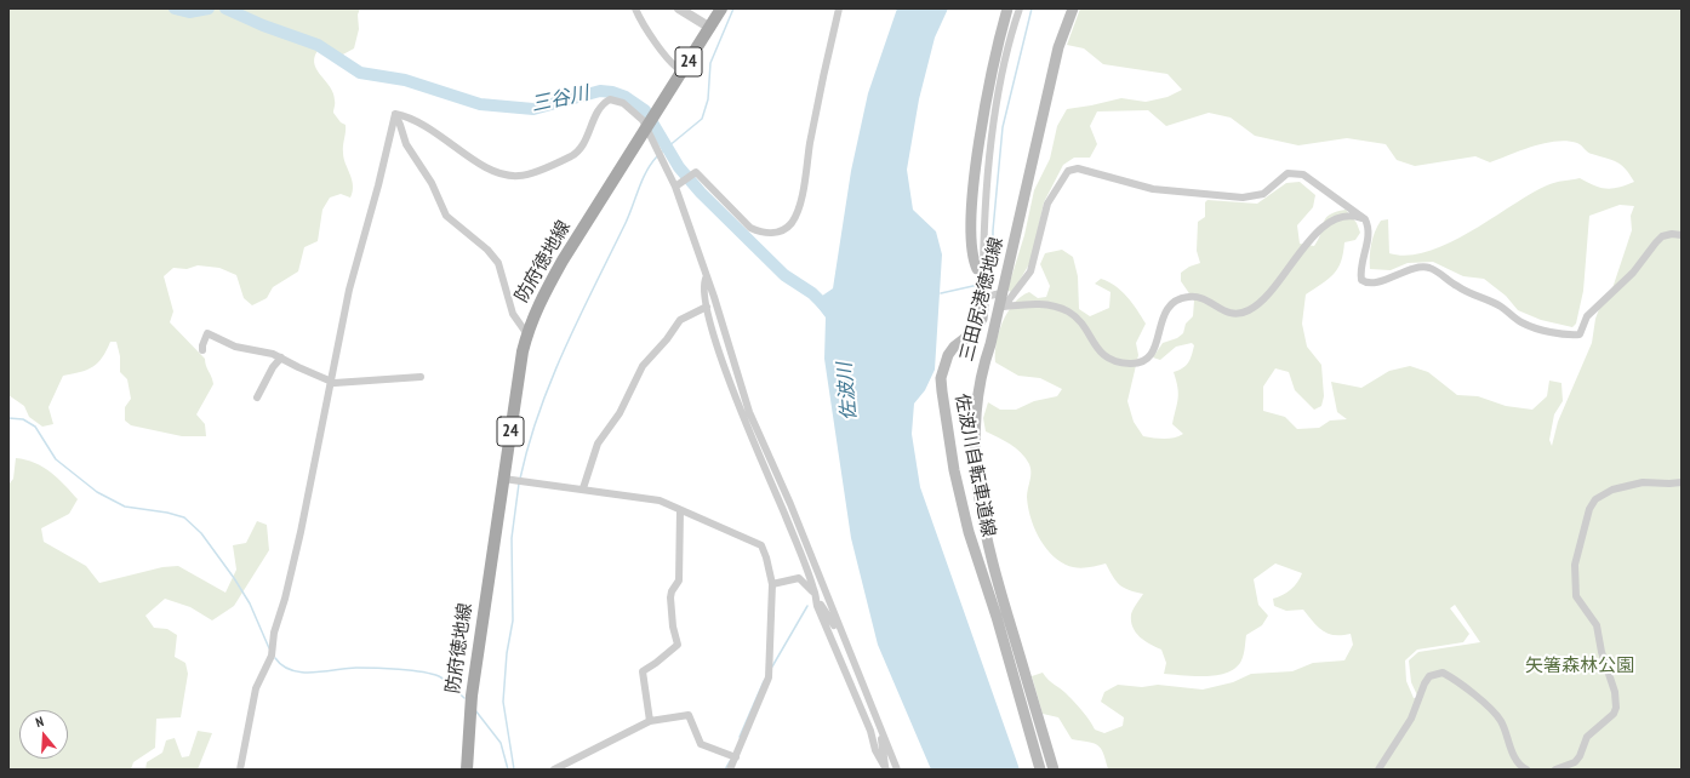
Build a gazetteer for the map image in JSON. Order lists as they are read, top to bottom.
{
  "streets": {
    "main road": [
      "24",
      "防府徳地線",
      "三田尻港徳地線",
      "佐波川自転車道線"
    ]
  },
  "water": ["三谷川", "佐波川"],
  "parks": ["矢箸森林公園"],
  "north": "top"
}
